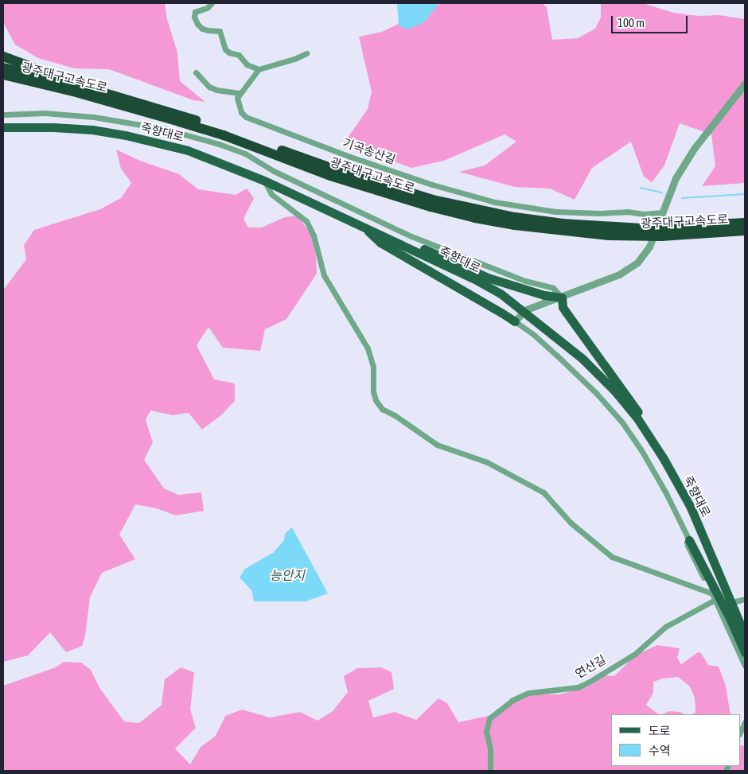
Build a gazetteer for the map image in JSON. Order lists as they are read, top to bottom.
{
  "streets": {
    "highway": ["광주대구고속도로"],
    "main road": ["죽향대로"],
    "street": ["기곡송산길", "연산길"]
  },
  "water": ["능안지"],
  "legend": ["도로", "수역"],
  "scale_bar": "100 m"
}
